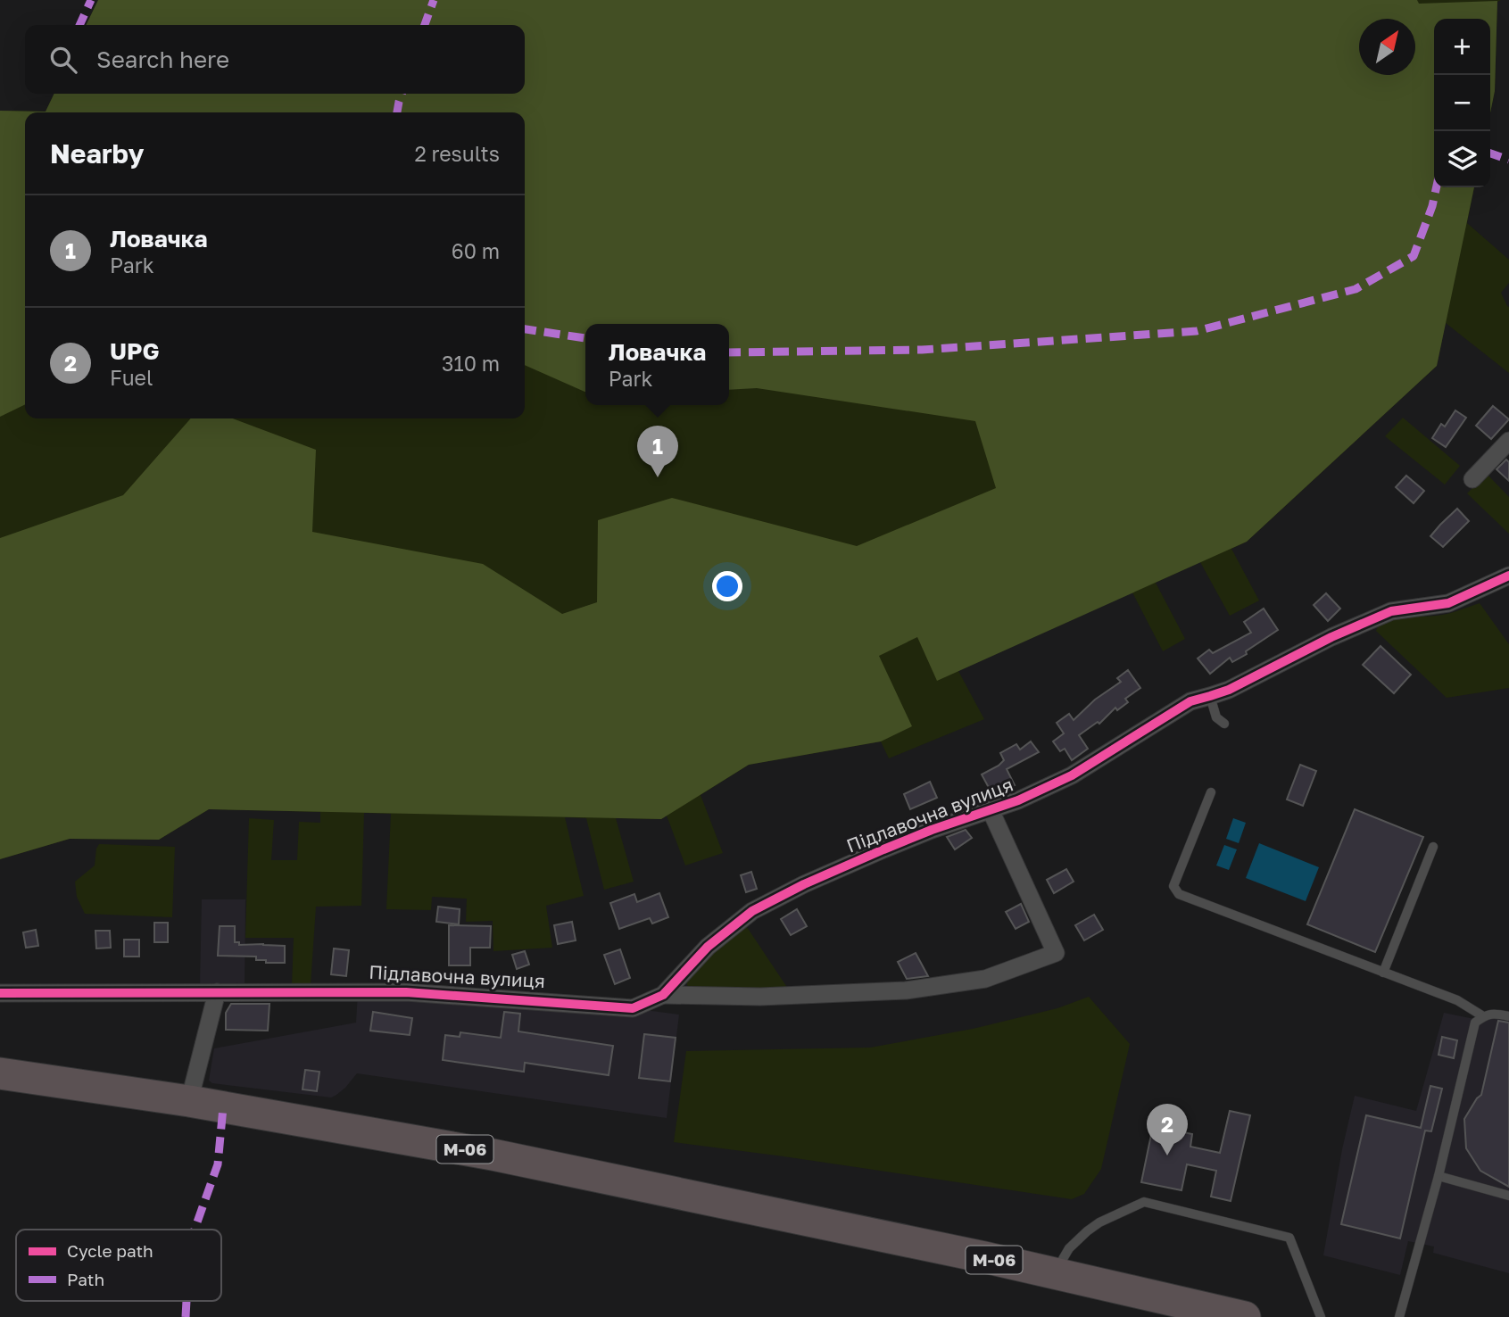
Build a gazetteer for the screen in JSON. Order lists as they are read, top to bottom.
{
  "streets": {
    "highway": ["М-06"],
    "street": ["Підлавочна вулиця"]
  },
  "legend": ["Cycle path", "Path"],
  "north": "top right",
  "page": {
    "map_buttons": ["+", "−"],
    "search": "Search here",
    "heading": ["Nearby", "2 results"],
    "list": [
      {
        "mark": "1",
        "name": "Ловачка",
        "note": "Park",
        "value": "60 m"
      },
      {
        "mark": "2",
        "name": "UPG",
        "note": "Fuel",
        "value": "310 m"
      }
    ],
    "popup": ["Ловачка", "Park"],
    "pins": ["1", "2"]
  }
}
